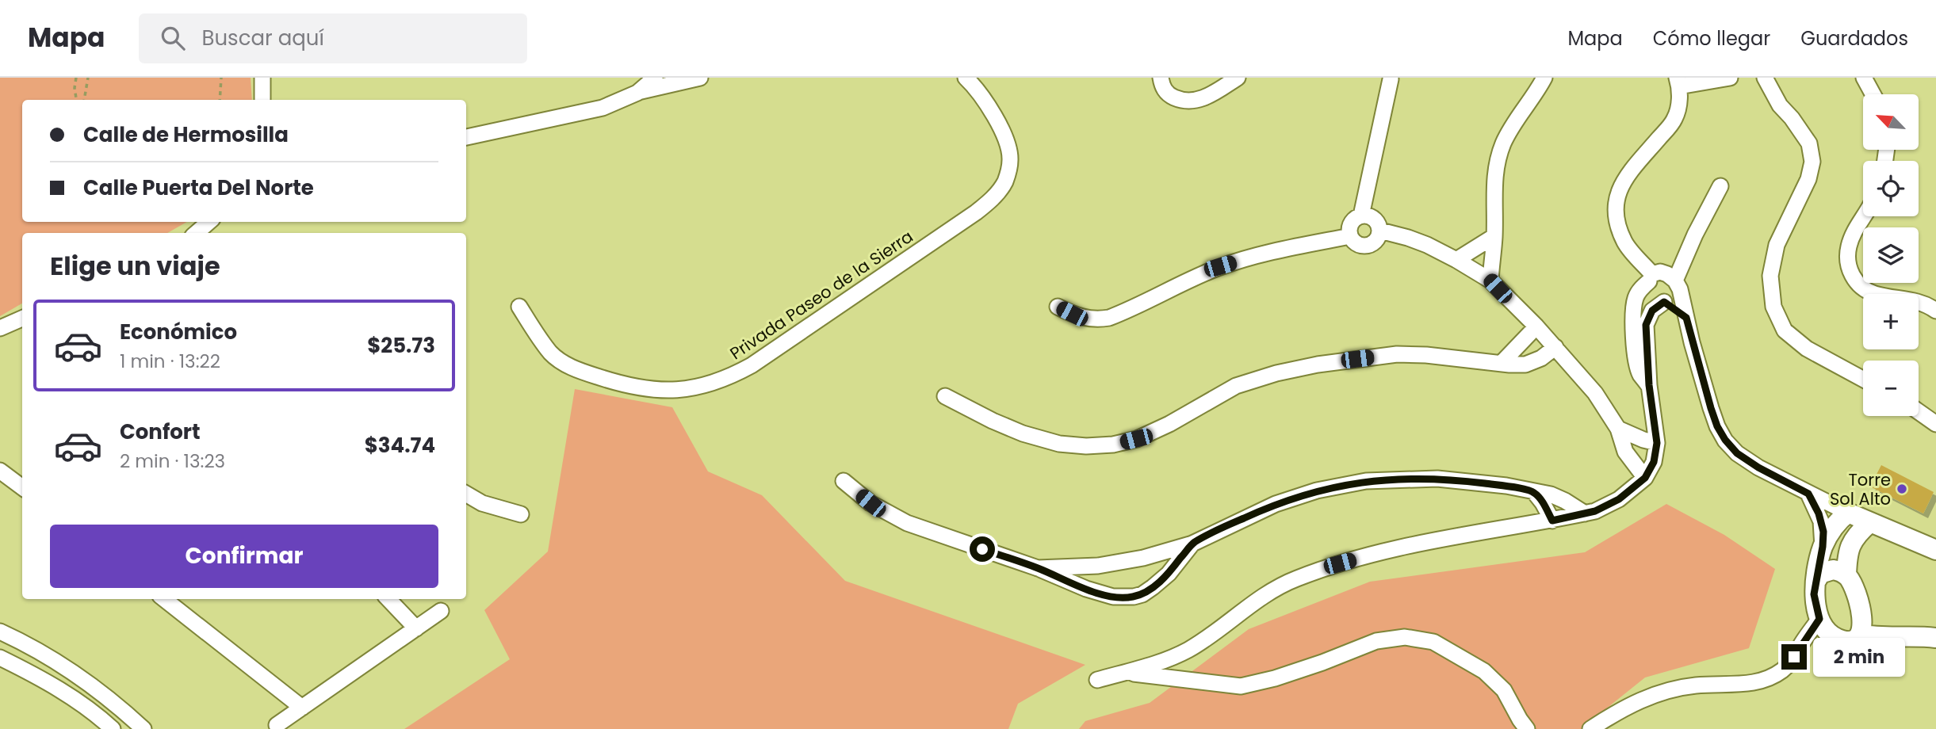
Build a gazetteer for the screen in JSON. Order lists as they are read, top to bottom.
{
  "streets": {
    "street": ["Privada Paseo de la Sierra"]
  },
  "places": ["Torre Sol Alto"],
  "north": "top left",
  "page": {
    "header": "Mapa",
    "search": "Buscar aquí",
    "nav": ["Mapa", "Cómo llegar", "Guardados"],
    "map_buttons": ["+", "−"],
    "banner": ["Calle de Hermosilla", "Calle Puerta Del Norte"],
    "heading": "Elige un viaje",
    "list": [
      {
        "name": "Económico",
        "note": "1 min · 13:22",
        "value": "$25.73"
      },
      {
        "name": "Confort",
        "note": "2 min · 13:23",
        "value": "$34.74"
      }
    ],
    "buttons": "Confirmar",
    "bubble": "2 min"
  }
}
